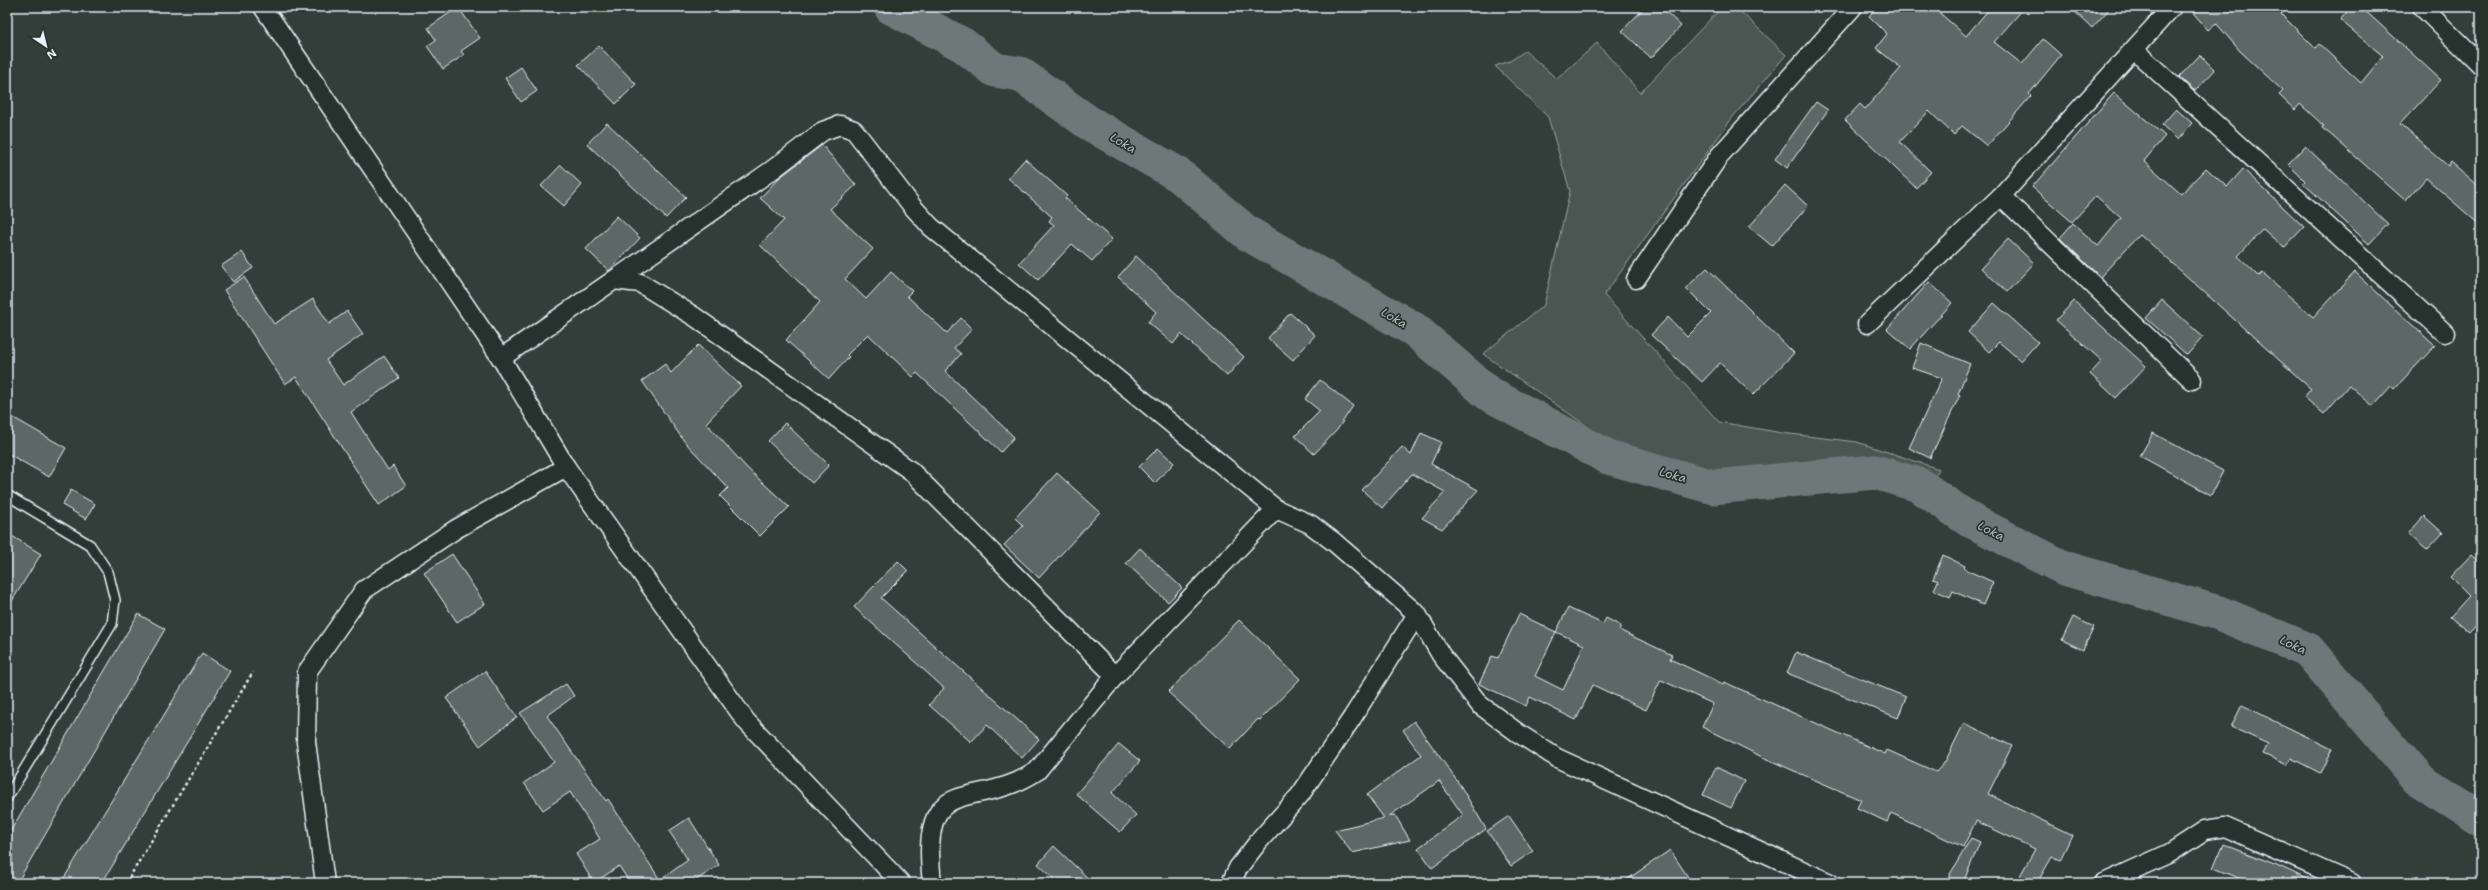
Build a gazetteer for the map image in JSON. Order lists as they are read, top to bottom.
{
  "water": ["Loka"],
  "north": "bottom right"
}
